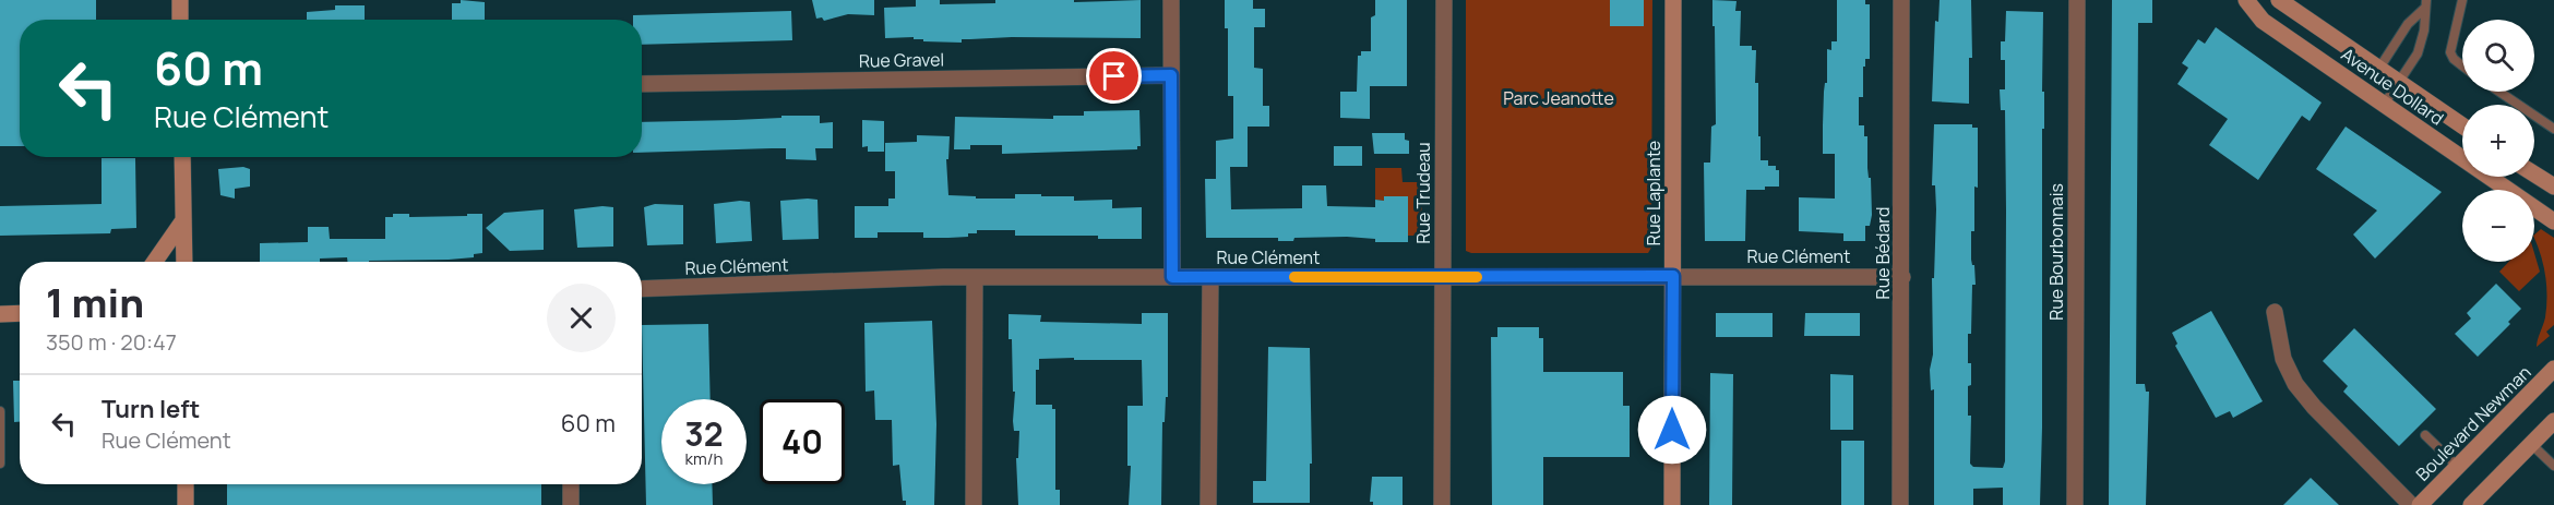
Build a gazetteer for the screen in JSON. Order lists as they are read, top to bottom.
{
  "streets": {
    "main road": ["Avenue Dollard", "Rue Laplante", "Boulevard Newman"],
    "street": [
      "Rue Gravel",
      "Rue Trudeau",
      "Rue Bourbonnais",
      "Rue Bédard",
      "Rue Clément"
    ]
  },
  "crossings": [
    ["Rue Trudeau", "Rue Clément"],
    ["Rue Laplante", "Rue Clément"],
    ["Rue Bédard", "Rue Clément"]
  ],
  "parks": ["Parc Jeanotte"],
  "page": {
    "map_buttons": ["+", "−"],
    "turn": ["60 m", "Rue Clément"],
    "heading": ["1 min", "350 m · 20:47"],
    "list": [
      {
        "name": "Turn left",
        "note": "Rue Clément",
        "value": "60 m"
      }
    ],
    "speed": "32 km/h",
    "limit": "40"
  }
}
